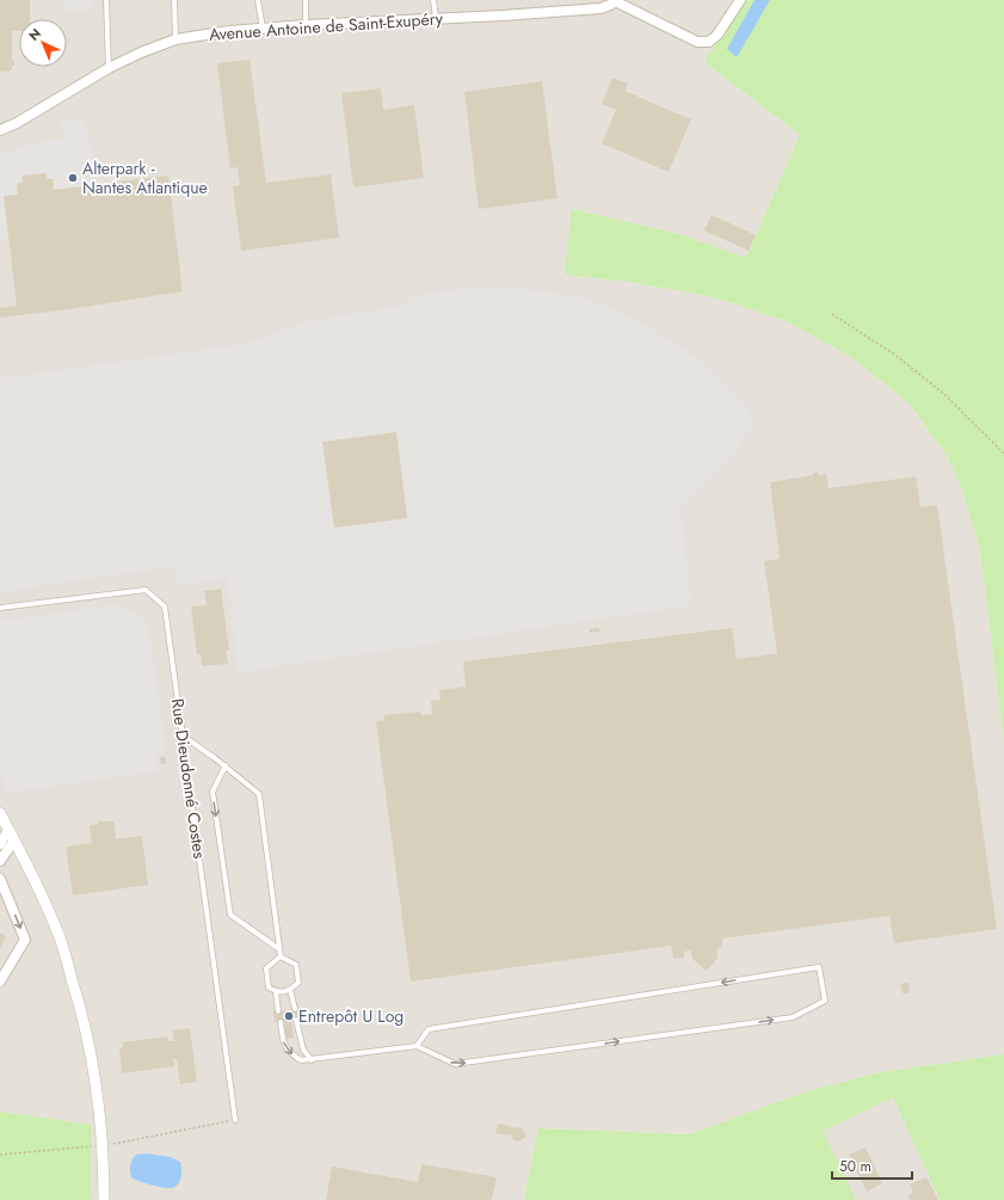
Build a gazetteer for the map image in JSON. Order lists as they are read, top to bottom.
{
  "streets": {
    "street": ["Avenue Antoine de Saint-Exupéry"],
    "lane": ["Rue Dieudonné Costes"]
  },
  "places": ["Alterpark - Nantes Atlantique", "Entrepôt U Log"],
  "scale_bar": "50 m",
  "north": "top left"
}
